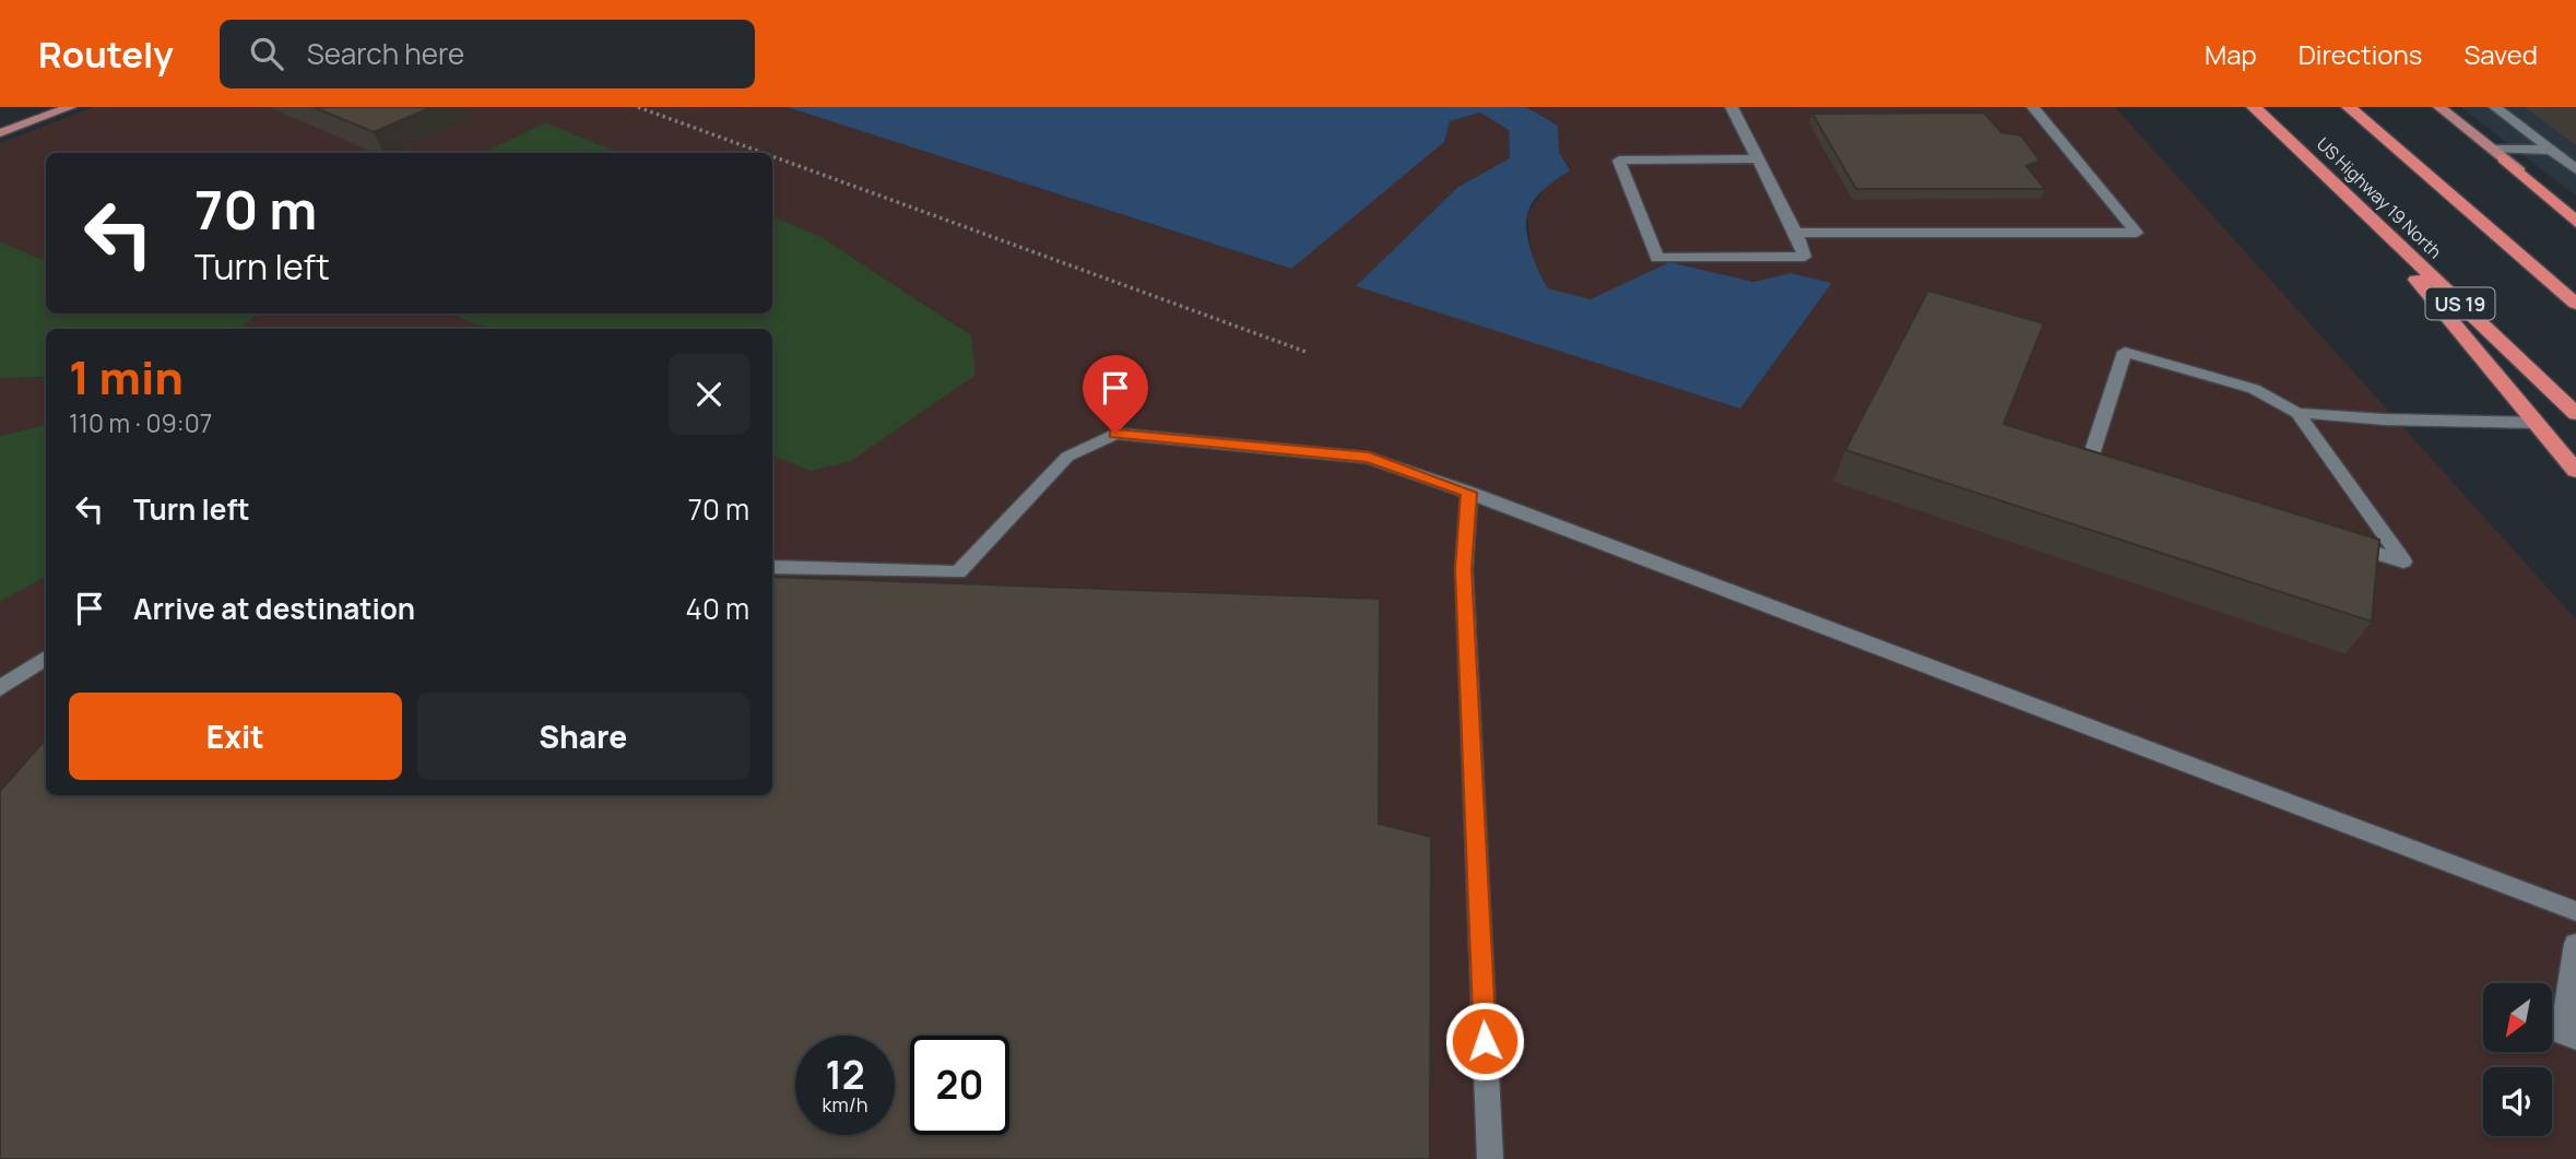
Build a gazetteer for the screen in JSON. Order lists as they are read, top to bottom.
{
  "streets": {
    "highway": ["US Highway 19 North", "US 19"]
  },
  "north": "bottom left",
  "page": {
    "header": "Routely",
    "search": "Search here",
    "nav": ["Map", "Directions", "Saved"],
    "turn": ["70 m", "Turn left"],
    "heading": ["1 min", "110 m · 09:07"],
    "list": [
      {
        "name": "Turn left",
        "value": "70 m"
      },
      {
        "name": "Arrive at destination",
        "value": "40 m"
      }
    ],
    "buttons": ["Exit", "Share"],
    "speed": "12 km/h",
    "limit": "20"
  }
}
